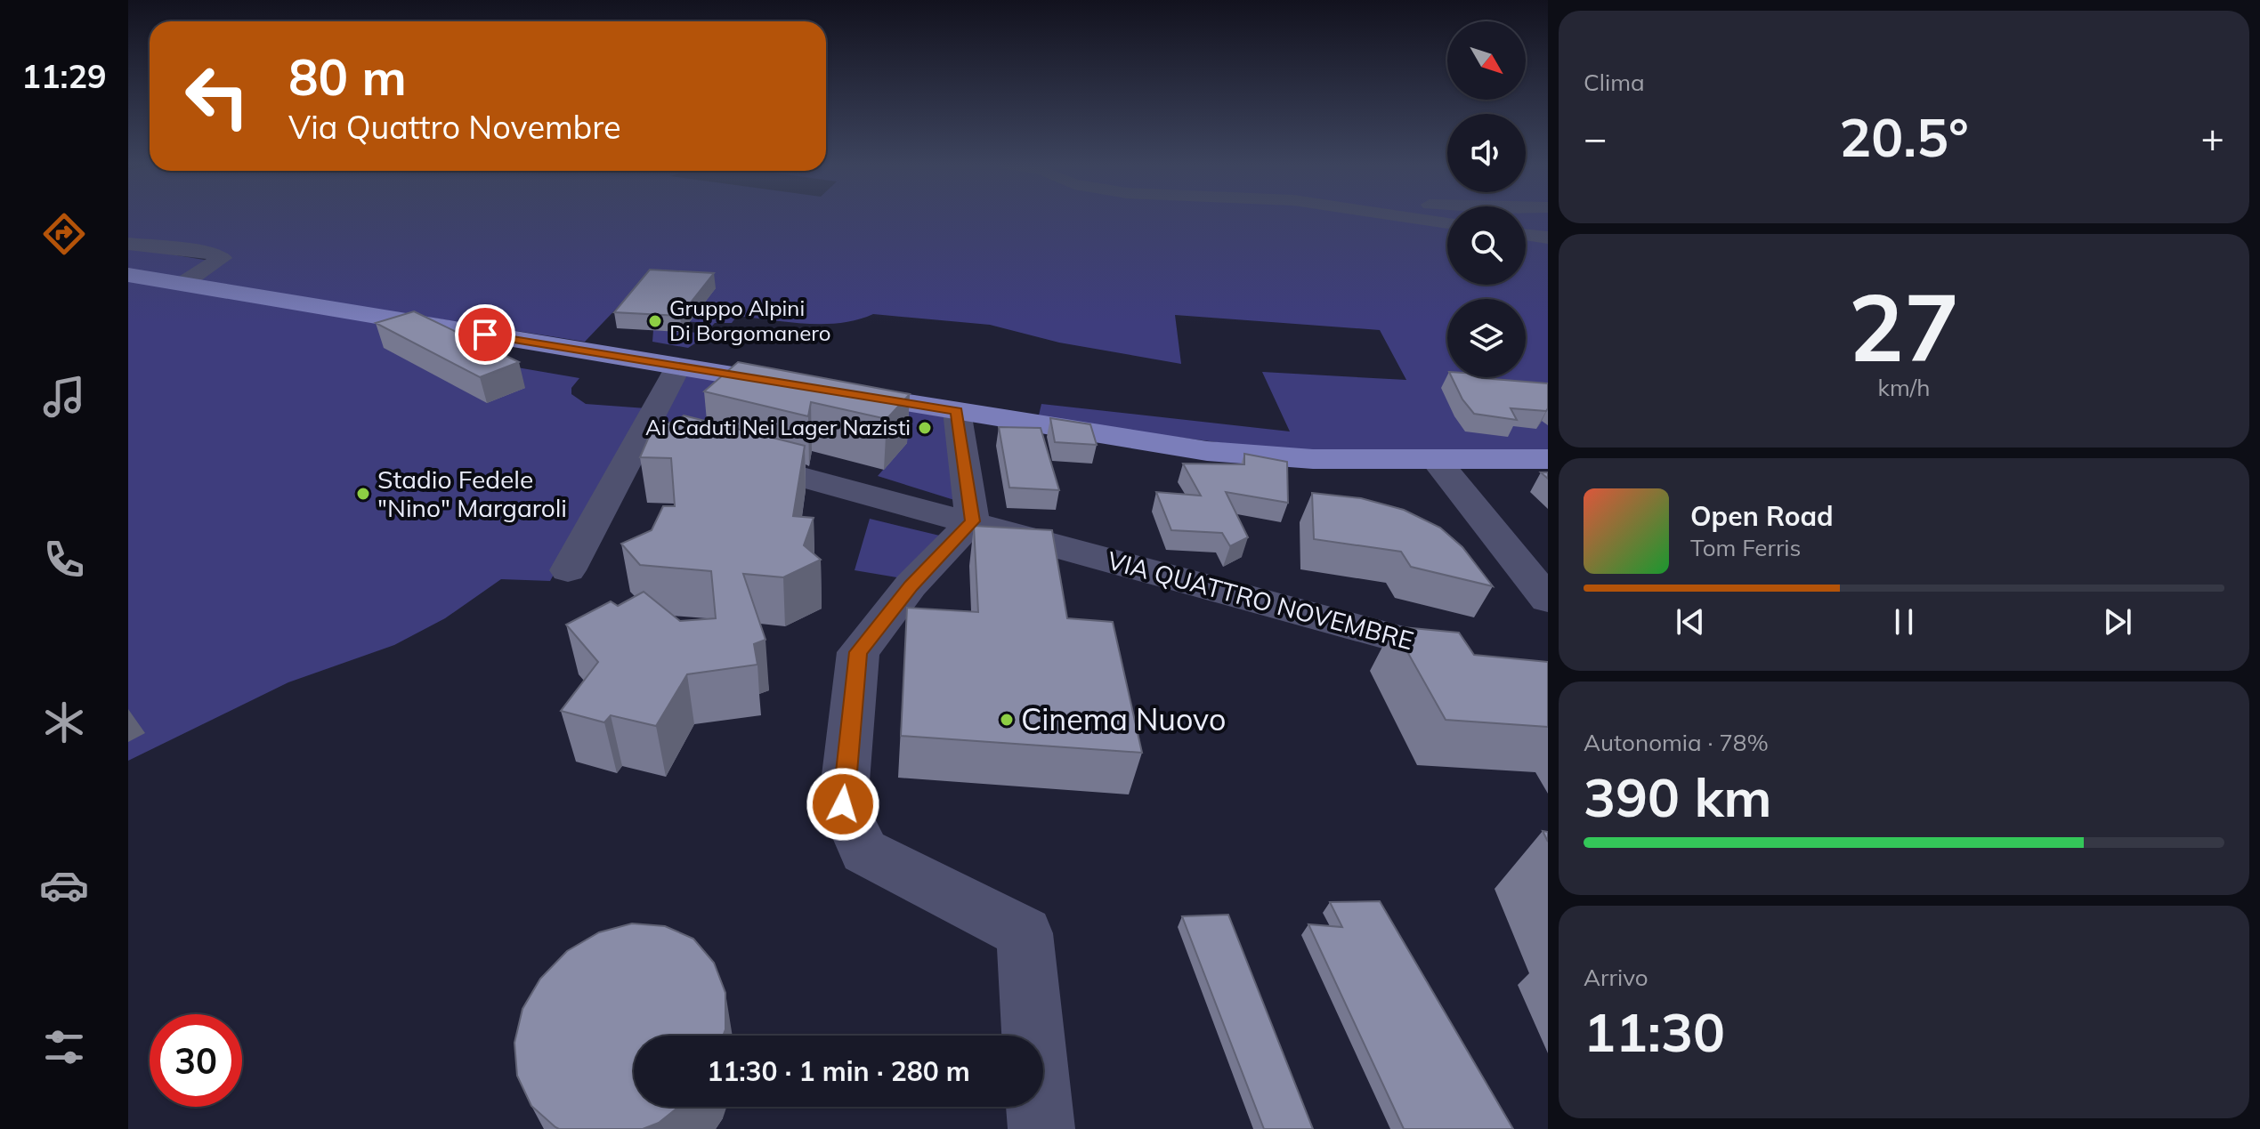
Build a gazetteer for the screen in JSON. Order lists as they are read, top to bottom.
{
  "streets": {
    "street": ["VIA QUATTRO NOVEMBRE"]
  },
  "places": [
    "Gruppo Alpini Di Borgomanero",
    "Ai Caduti Nei Lager Nazisti",
    "Stadio Fedele \"Nino\" Margaroli",
    "Cinema Nuovo"
  ],
  "north": "bottom right",
  "page": {
    "tabs": "11:29",
    "tile": [
      "Clima",
      ["27", "km/h"],
      ["Autonomia · 78%", "390 km"],
      ["Arrivo", "11:30"]
    ],
    "turn": ["80 m", "Via Quattro Novembre"],
    "heat": ["−", "20.5°", "+"],
    "song": ["Open Road", "Tom Ferris"],
    "limit": "30",
    "trip": "11:30 · 1 min · 280 m"
  }
}
